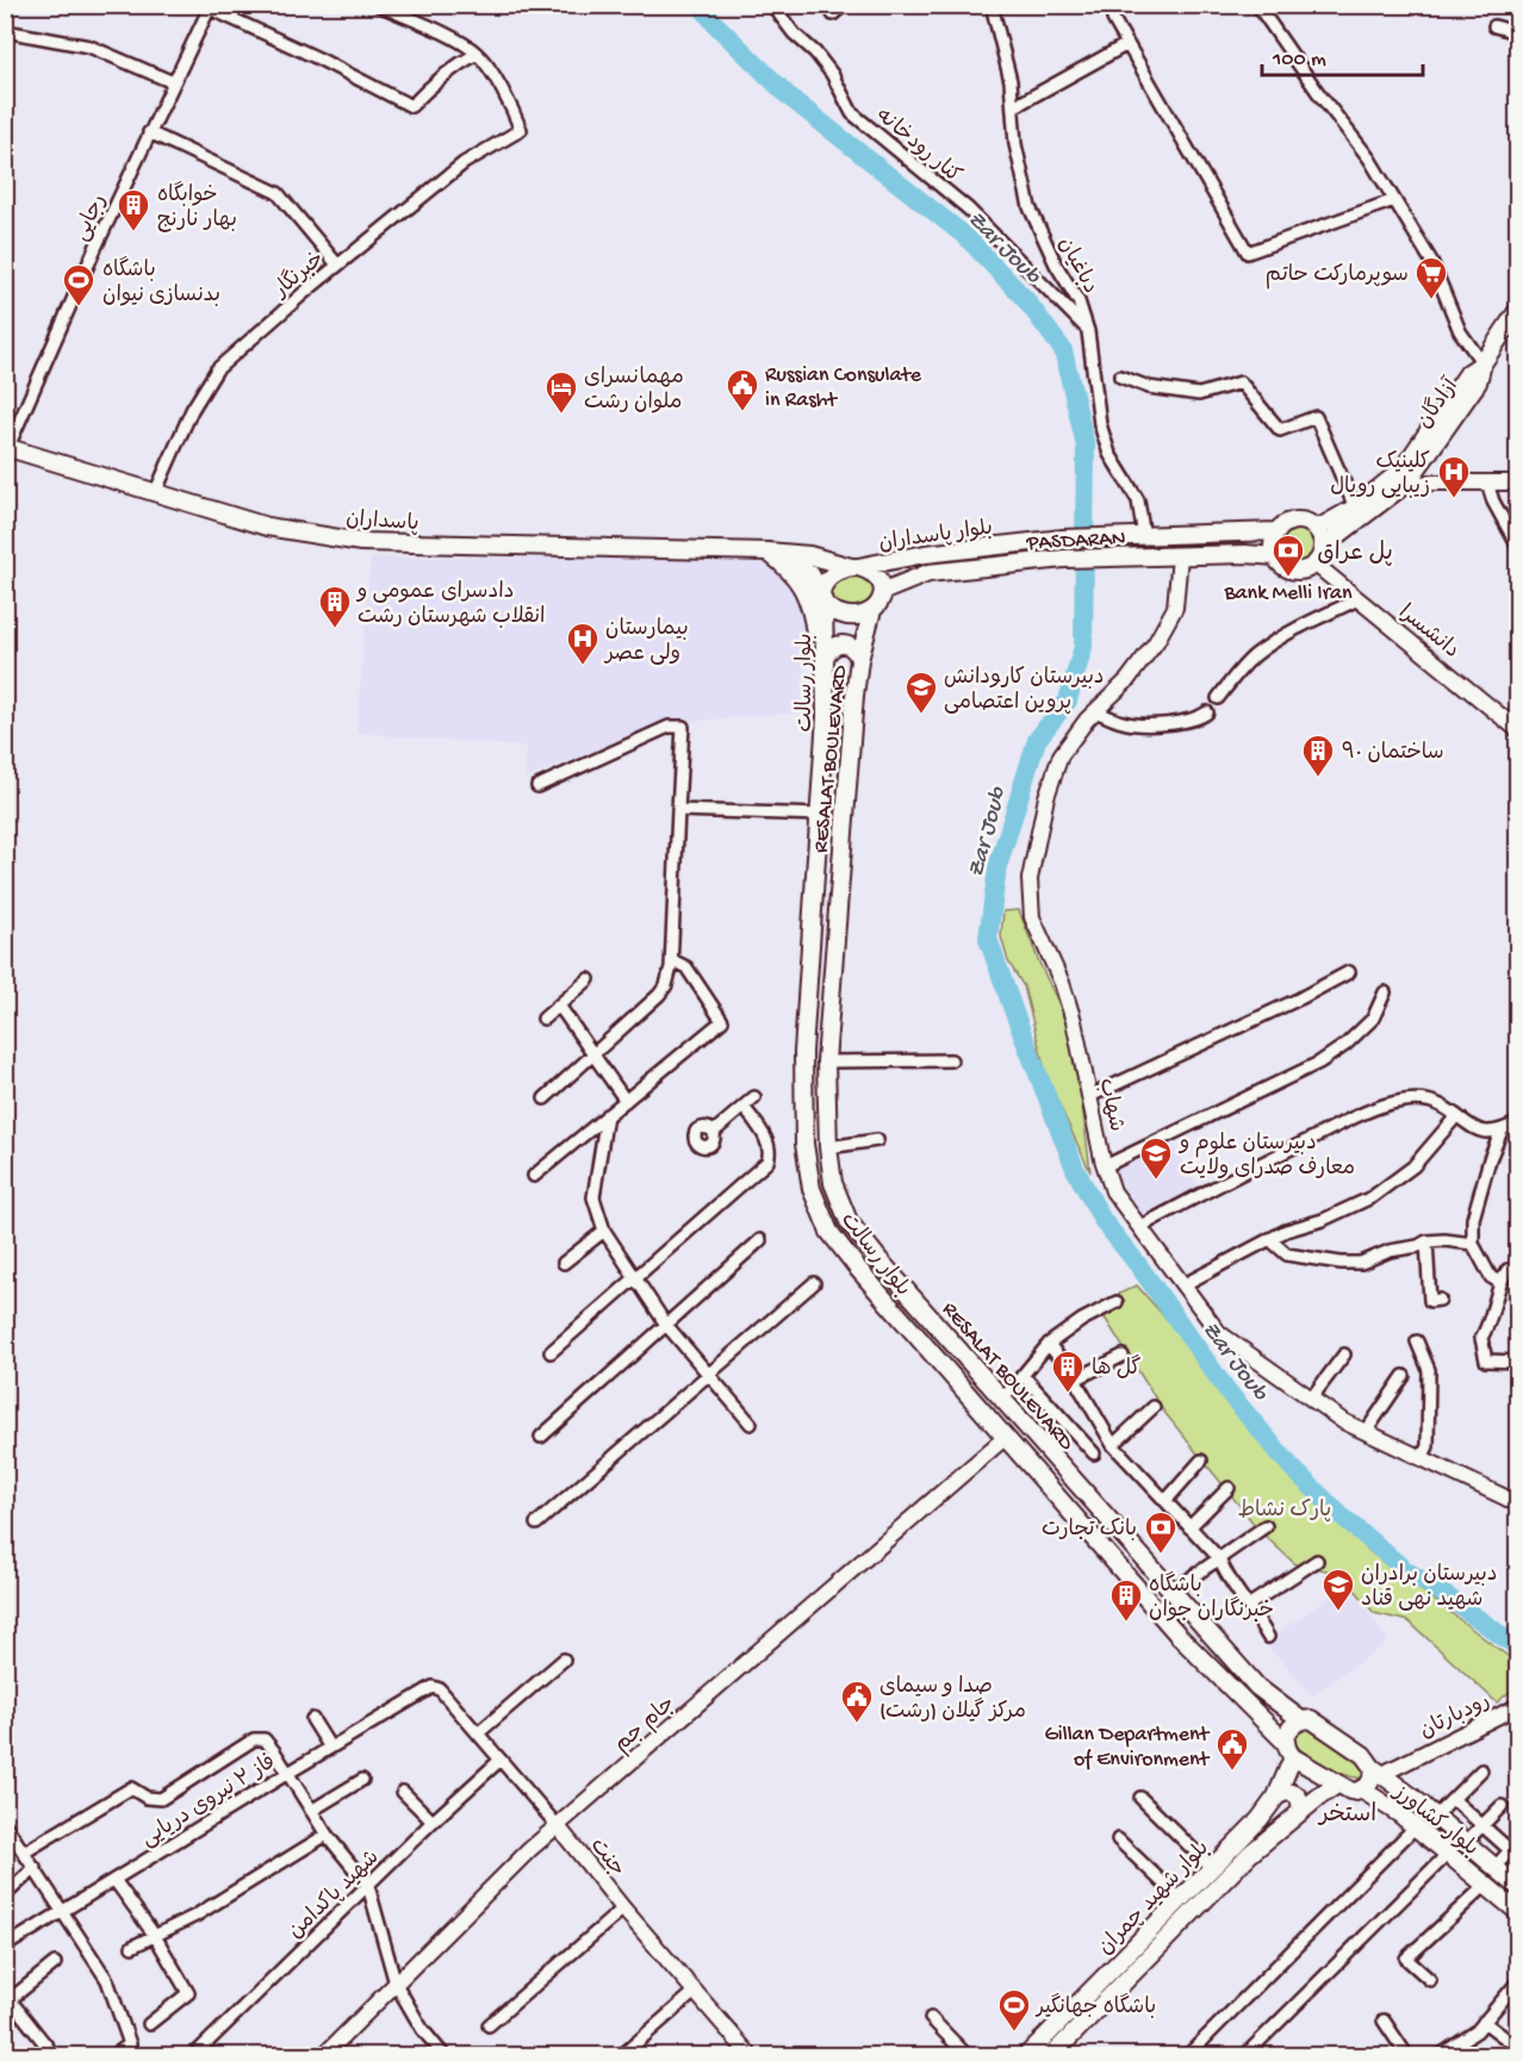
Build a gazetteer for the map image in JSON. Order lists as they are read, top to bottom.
{
  "streets": {
    "main road": [
      "آزادگان",
      "پاسداران",
      "بلوار پاسداران",
      "PASDARAN",
      "بلوار رسالت",
      "RESALAT BOULEVARD",
      "بلوار کشاورز",
      "بلوار شهید چمران"
    ],
    "street": [
      "کنار رودخانه",
      "رجایی",
      "دباغیان",
      "خبرنگار",
      "دانشسرا",
      "شهاب",
      "رودبارتان",
      "جام جم",
      "فاز ۲ نیروی دریایی",
      "جنت",
      "شهید پاکدامن"
    ]
  },
  "crossings": [
    ["کنار رودخانه", "دباغیان"],
    ["رجایی", "پاسداران"],
    ["دباغیان", "PASDARAN"],
    ["خبرنگار", "پاسداران"],
    ["آزادگان", "PASDARAN"],
    ["آزادگان", "دانشسرا"],
    ["پاسداران", "بلوار پاسداران"],
    ["پاسداران", "PASDARAN"],
    ["پاسداران", "بلوار رسالت"],
    ["پاسداران", "RESALAT BOULEVARD"],
    ["بلوار پاسداران", "PASDARAN"],
    ["بلوار پاسداران", "بلوار رسالت"],
    ["بلوار پاسداران", "RESALAT BOULEVARD"],
    ["PASDARAN", "دانشسرا"],
    ["PASDARAN", "بلوار رسالت"],
    ["PASDARAN", "RESALAT BOULEVARD"],
    ["PASDARAN", "شهاب"],
    ["بلوار رسالت", "RESALAT BOULEVARD"],
    ["بلوار رسالت", "جام جم"],
    ["بلوار رسالت", "بلوار کشاورز"],
    ["بلوار رسالت", "بلوار شهید چمران"],
    ["RESALAT BOULEVARD", "بلوار کشاورز"],
    ["RESALAT BOULEVARD", "بلوار شهید چمران"],
    ["رودبارتان", "بلوار کشاورز"],
    ["جام جم", "جنت"],
    ["فاز ۲ نیروی دریایی", "جنت"],
    ["بلوار کشاورز", "بلوار شهید چمران"],
    ["جنت", "شهید پاکدامن"]
  ],
  "districts": ["پل عراق", "استخر"],
  "water": ["Zar Joub"],
  "parks": ["پارک نشاط"],
  "places": {
    "building": [
      "خوابگاه بهار نارنج",
      "دادسرای عمومی و انقلاب شهرستان رشت",
      "ساختمان ۹۰",
      "گل ها",
      "باشگاه خبرنگاران جوان"
    ],
    "supermarket": ["سوپرمارکت حاتم"],
    "sports": ["باشگاه بدنسازی نیوان", "باشگاه جهانگیر"],
    "public building": ["Russian Consulate in Rasht", "صدا و سیمای مرکز گیلان (رشت)", "Gillan Department of Environment"],
    "hotel": ["مهمانسرای ملوان رشت"],
    "hospital": ["کلینیک زیبایی رویال", "بیمارستان ولی عصر"],
    "bank": ["Bank Melli Iran", "بانک تجارت"],
    "school or university": ["دبیرستان کارودانش پروین اعتصامی", "دبیرستان علوم و معارف صدرای ولایت", "دبیرستان برادران شهید نهی قناد"]
  },
  "scale_bar": "100 m"
}
